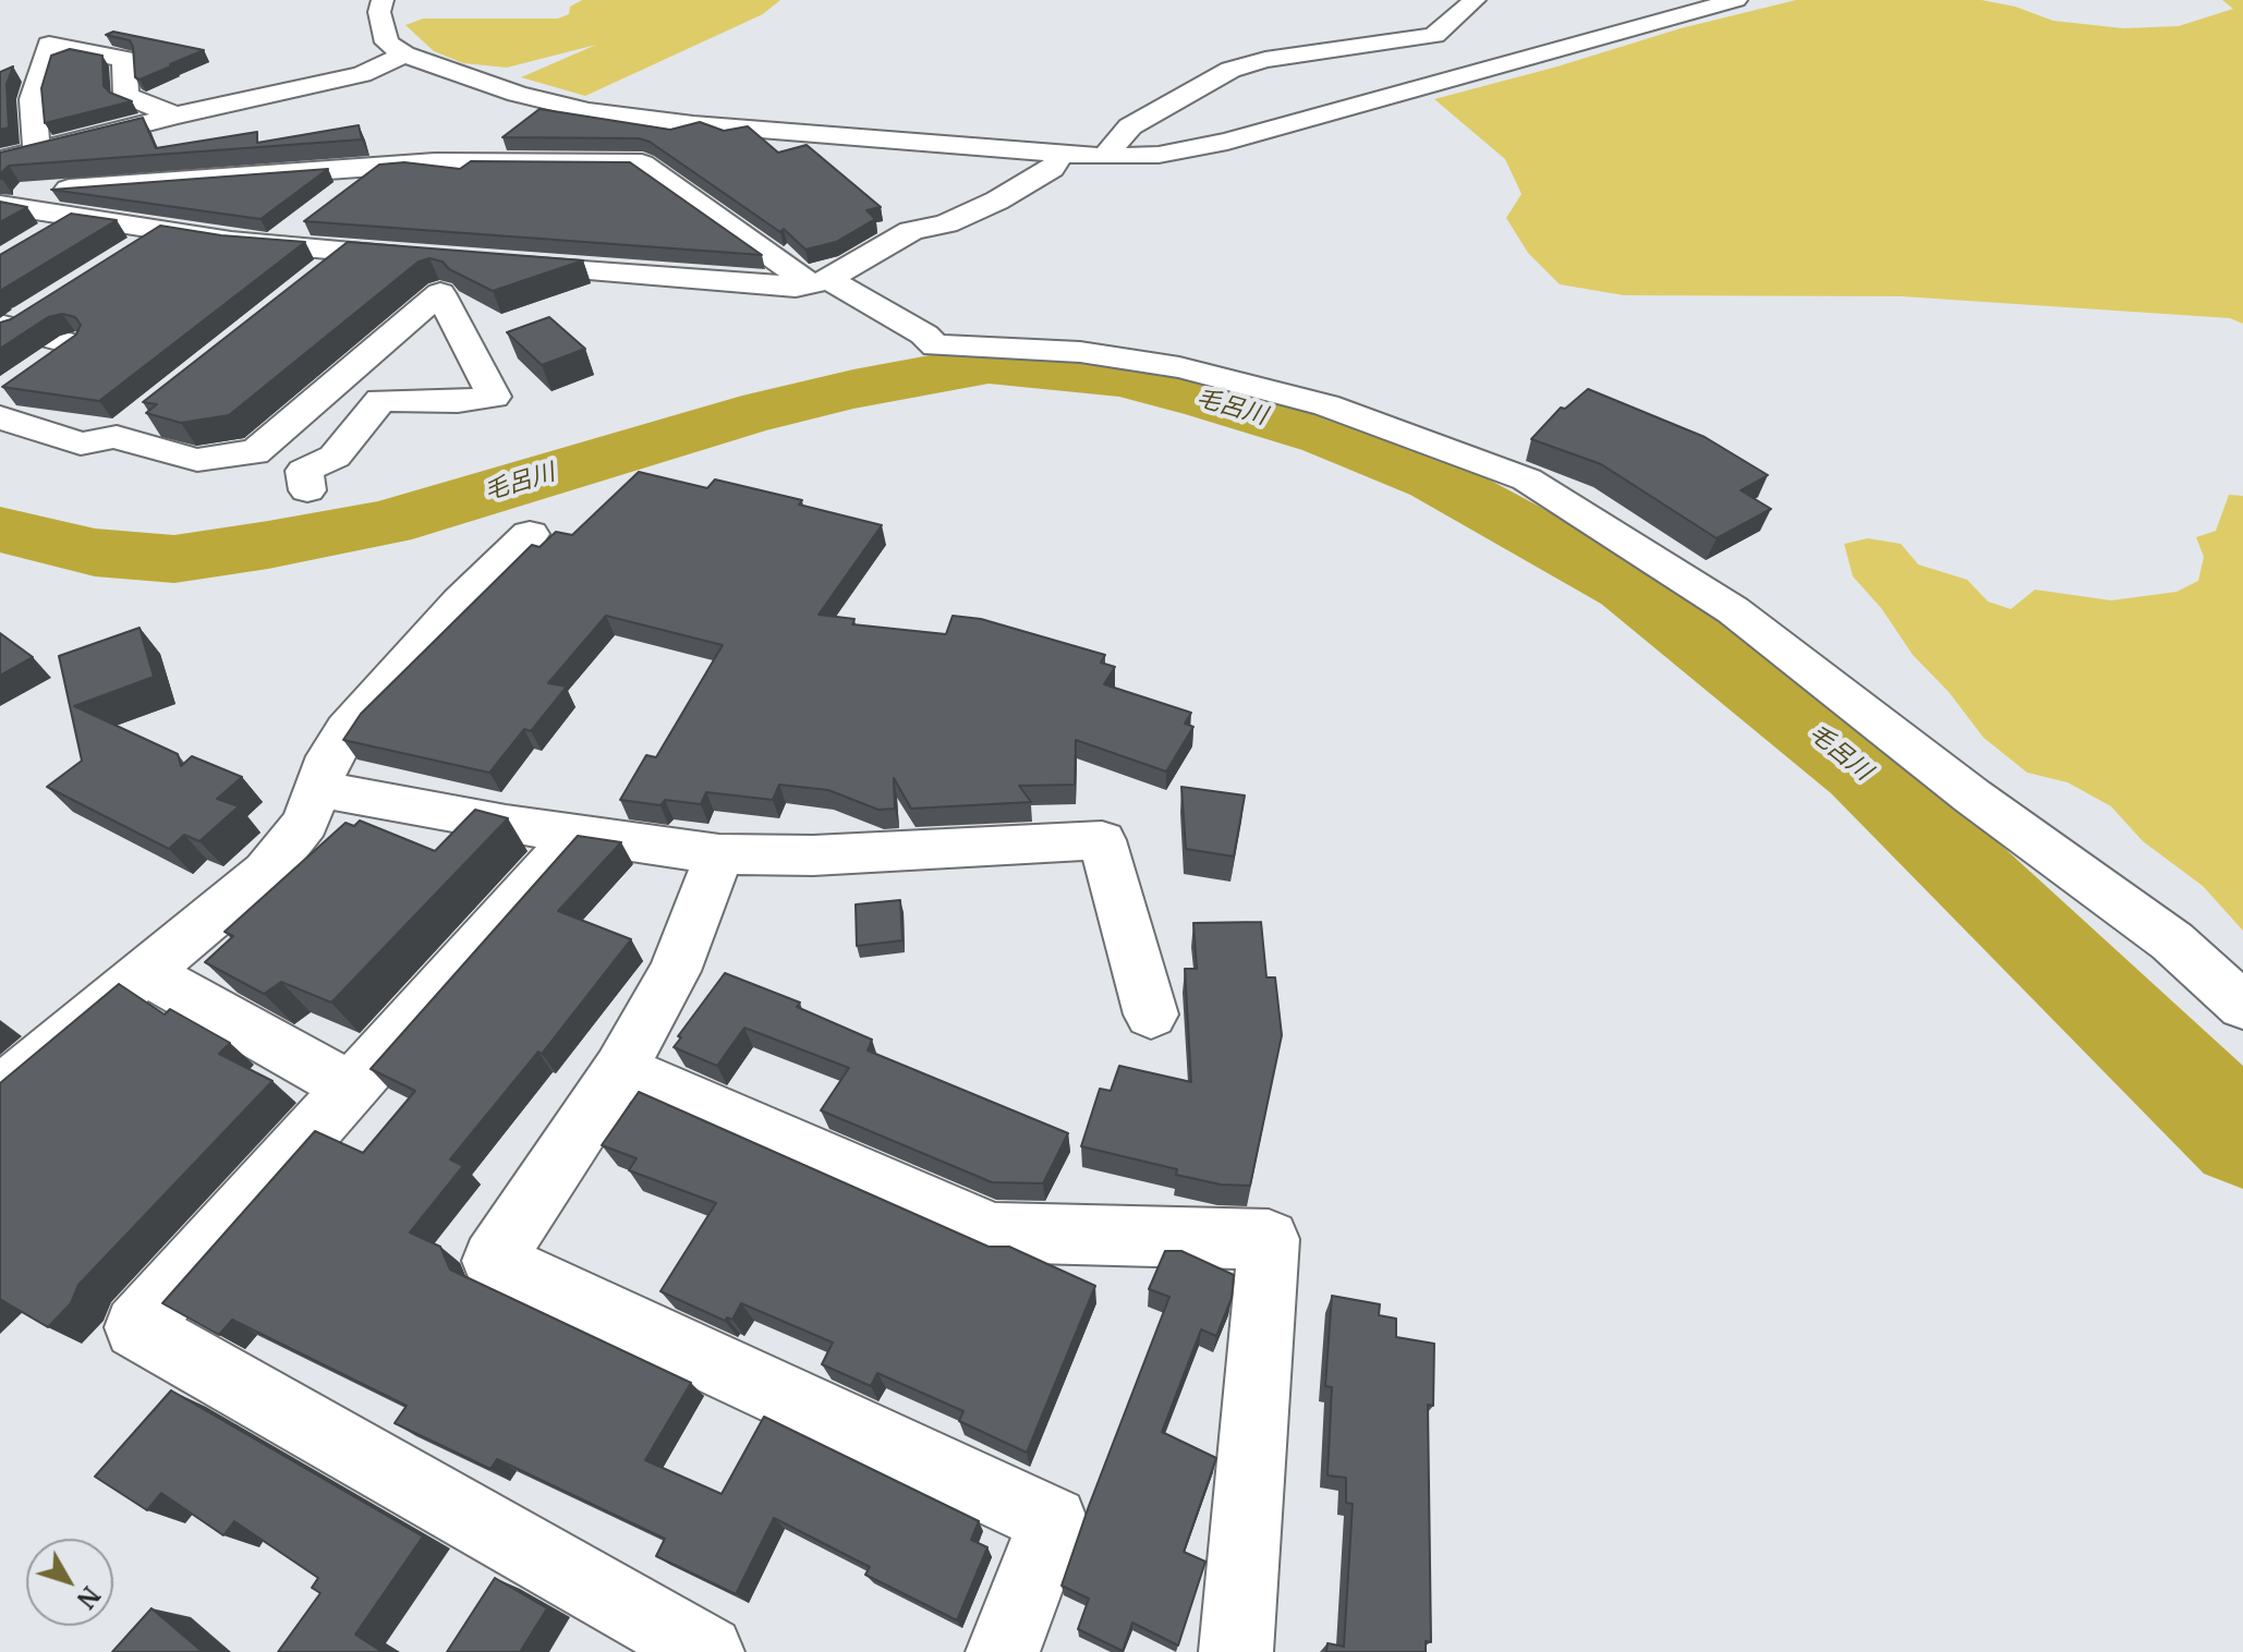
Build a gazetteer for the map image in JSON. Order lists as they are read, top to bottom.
{
  "water": ["毛呂川"],
  "north": "bottom right"
}
